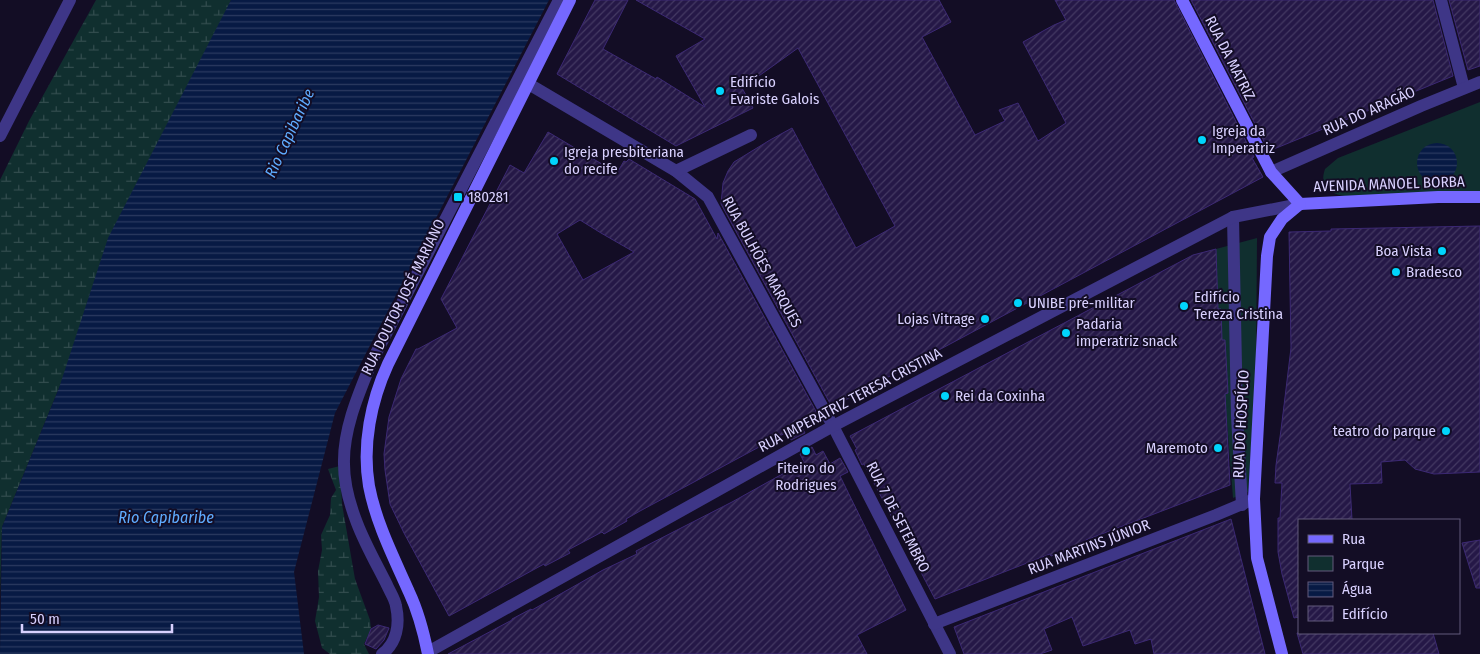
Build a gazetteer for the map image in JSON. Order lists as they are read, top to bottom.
{
  "streets": {
    "street": [
      "RUA DA MATRIZ",
      "RUA DO ARAGÃO",
      "AVENIDA MANOEL BORBA",
      "RUA BULHÕES MARQUES",
      "RUA DOUTOR JOSÉ MARIANO",
      "RUA IMPERATRIZ TERESA CRISTINA",
      "RUA DO HOSPÍCIO",
      "RUA 7 DE SETEMBRO",
      "RUA MARTINS JÚNIOR"
    ]
  },
  "crossings": [
    ["RUA DA MATRIZ", "RUA DO ARAGÃO"],
    ["RUA DA MATRIZ", "AVENIDA MANOEL BORBA"],
    ["RUA DA MATRIZ", "RUA IMPERATRIZ TERESA CRISTINA"],
    ["RUA DA MATRIZ", "RUA DO HOSPÍCIO"],
    ["AVENIDA MANOEL BORBA", "RUA IMPERATRIZ TERESA CRISTINA"],
    ["AVENIDA MANOEL BORBA", "RUA DO HOSPÍCIO"],
    ["RUA BULHÕES MARQUES", "RUA DOUTOR JOSÉ MARIANO"],
    ["RUA BULHÕES MARQUES", "RUA IMPERATRIZ TERESA CRISTINA"],
    ["RUA BULHÕES MARQUES", "RUA 7 DE SETEMBRO"],
    ["RUA DOUTOR JOSÉ MARIANO", "RUA IMPERATRIZ TERESA CRISTINA"],
    ["RUA IMPERATRIZ TERESA CRISTINA", "RUA DO HOSPÍCIO"],
    ["RUA IMPERATRIZ TERESA CRISTINA", "RUA 7 DE SETEMBRO"],
    ["RUA DO HOSPÍCIO", "RUA MARTINS JÚNIOR"],
    ["RUA 7 DE SETEMBRO", "RUA MARTINS JÚNIOR"]
  ],
  "water": ["Rio Capibaribe"],
  "places": {
    "other": [
      "Edifício Evariste Galois",
      "Igreja da Imperatriz",
      "Igreja presbiteriana do recife",
      "Boa Vista",
      "Bradesco",
      "UNIBE pré-militar",
      "Edifício Tereza Cristina",
      "Lojas Vitrage",
      "Padaria imperatriz snack",
      "Rei da Coxinha",
      "teatro do parque",
      "Maremoto",
      "Fiteiro do Rodrigues"
    ],
    "transit": ["180281"]
  },
  "legend": [
    "Rua",
    "Parque",
    "Água",
    "Edifício"
  ],
  "scale_bar": "50 m"
}
